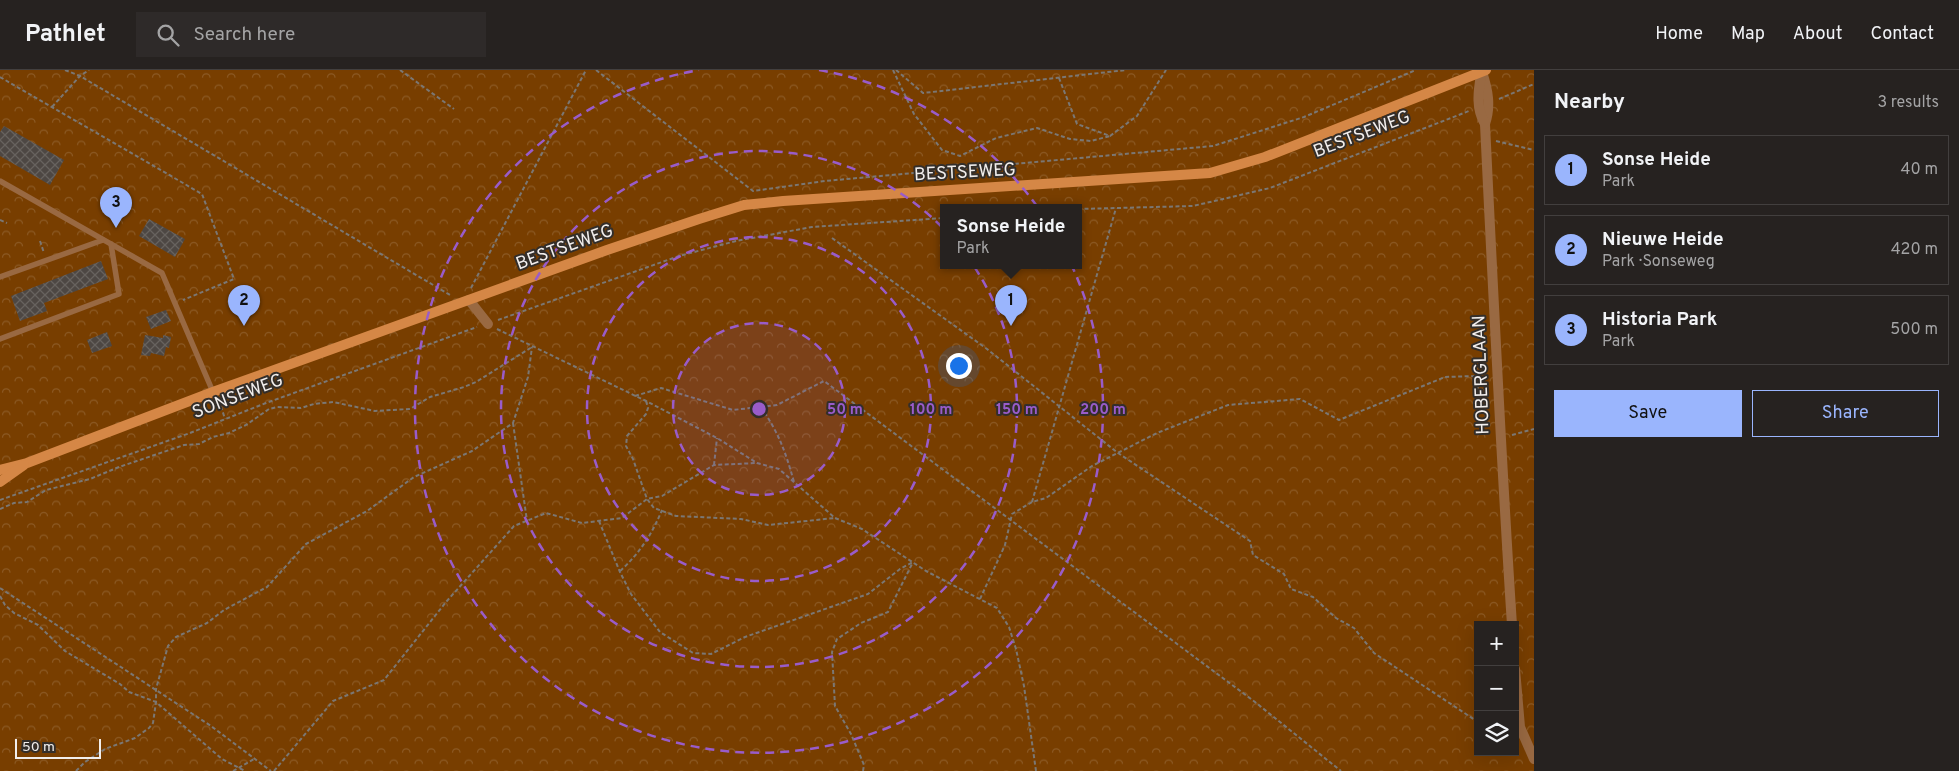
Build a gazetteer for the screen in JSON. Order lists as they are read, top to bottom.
{
  "streets": {
    "main road": ["BESTSEWEG", "SONSEWEG"],
    "street": ["HOBERGLAAN"]
  },
  "crossings": [
    ["BESTSEWEG", "HOBERGLAAN"],
    ["BESTSEWEG", "SONSEWEG"]
  ],
  "scale_bar": "50 m",
  "page": {
    "header": "Pathlet",
    "search": "Search here",
    "nav": [
      "Home",
      "Map",
      "About",
      "Contact"
    ],
    "heading": ["Nearby", "3 results"],
    "list": [
      {
        "mark": "1",
        "name": "Sonse Heide",
        "note": "Park",
        "value": "40 m"
      },
      {
        "mark": "2",
        "name": "Nieuwe Heide",
        "note": "Park · Sonseweg",
        "value": "420 m"
      },
      {
        "mark": "3",
        "name": "Historia Park",
        "note": "Park",
        "value": "500 m"
      }
    ],
    "pins": ["3", "1", "2"],
    "popup": ["Sonse Heide", "Park"],
    "buttons": ["Save", "Share"],
    "map_buttons": ["+", "−"],
    "scale": "50 m"
  },
  "rings": [
    "50 m",
    "100 m",
    "150 m",
    "200 m"
  ]
}
